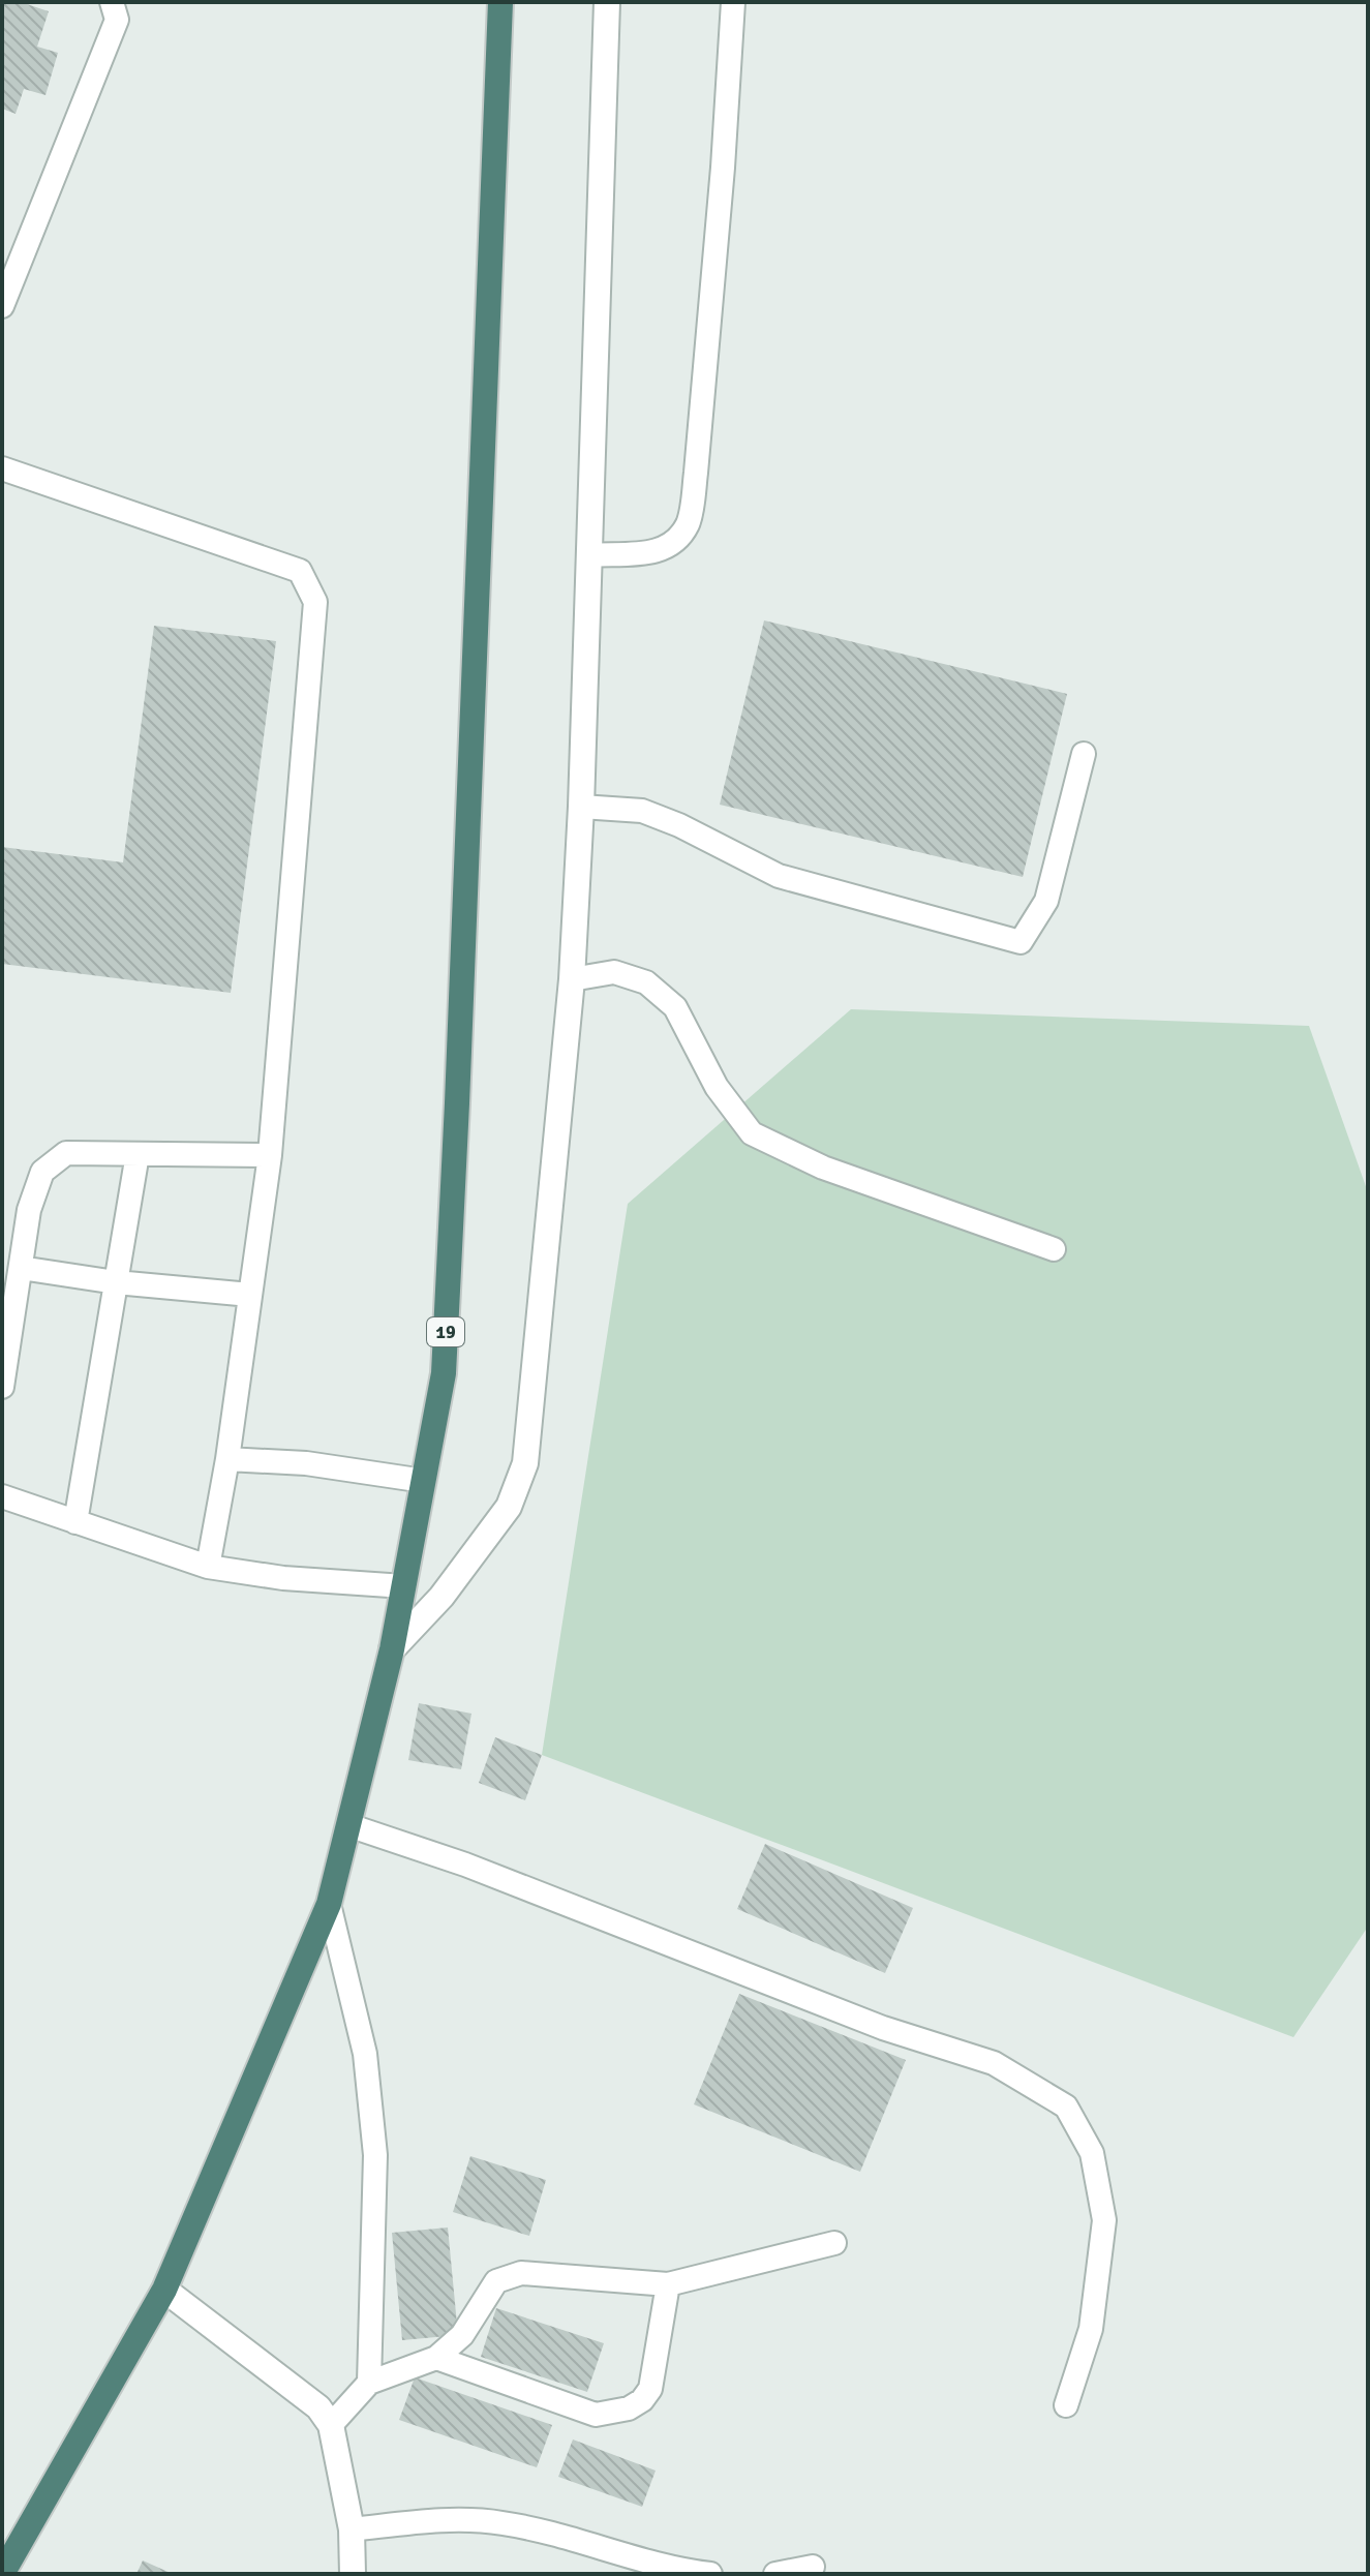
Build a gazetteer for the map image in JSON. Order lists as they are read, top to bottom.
{
  "streets": {
    "highway": ["19"]
  }
}
